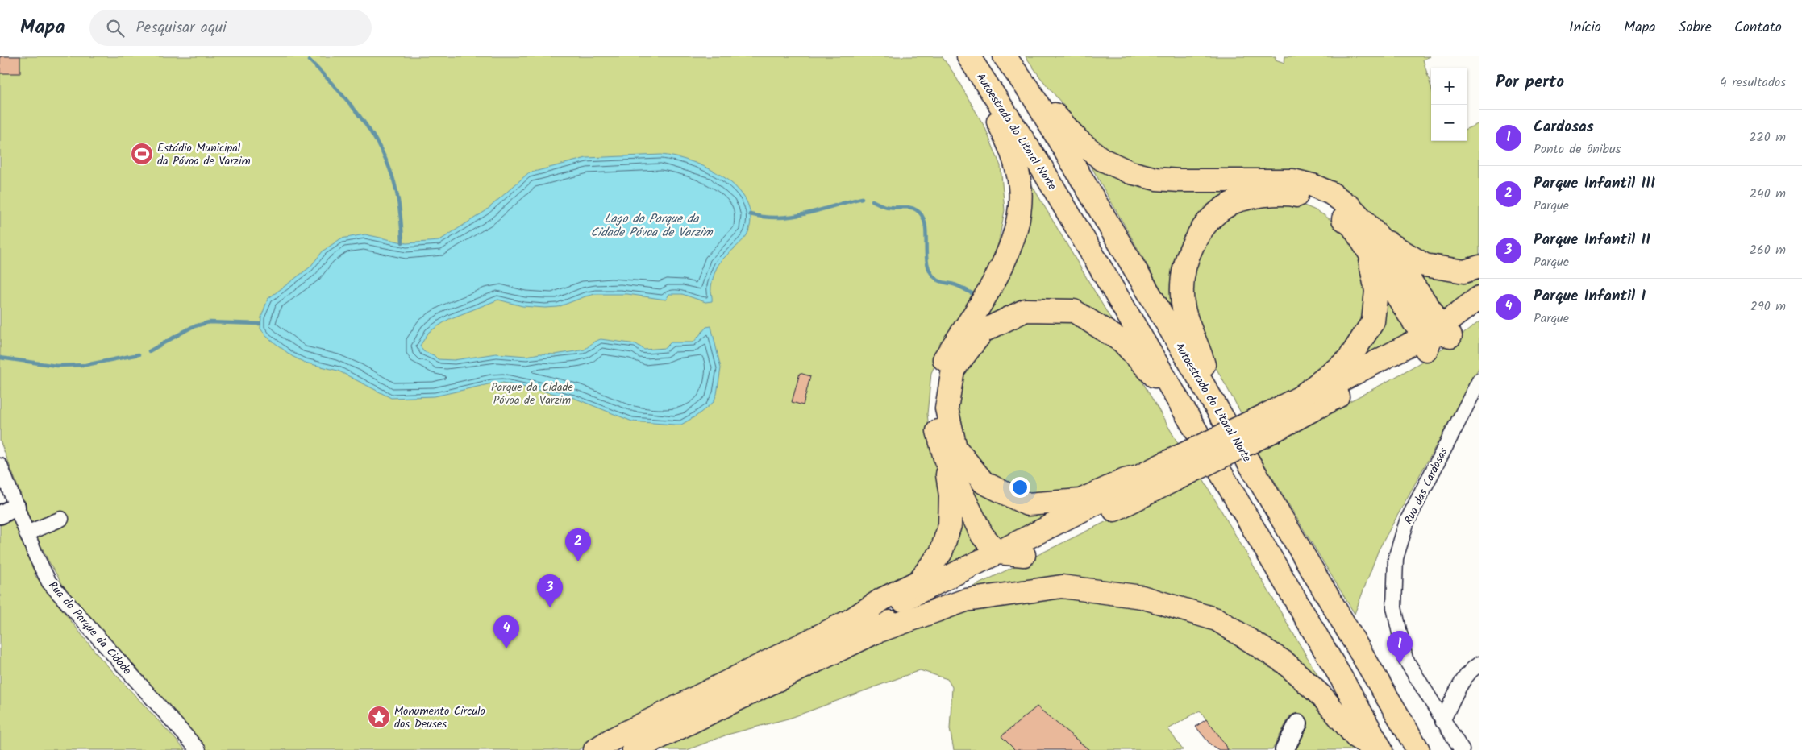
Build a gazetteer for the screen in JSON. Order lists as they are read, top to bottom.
{
  "streets": {
    "main road": ["Autoestrada do Litoral Norte"],
    "street": ["Rua das Cardosas", "Rua do Parque da Cidade"]
  },
  "water": ["Lago do Parque da Cidade Póvoa de Varzim"],
  "parks": ["Parque da Cidade Póvoa de Varzim"],
  "places": {
    "sports": ["Estádio Municipal da Póvoa de Varzim"],
    "place": ["Monumento Circulo dos Deuses"]
  },
  "page": {
    "header": "Mapa",
    "search": "Pesquisar aqui",
    "nav": [
      "Início",
      "Mapa",
      "Sobre",
      "Contato"
    ],
    "heading": ["Por perto", "4 resultados"],
    "map_buttons": ["+", "−"],
    "list": [
      {
        "mark": "1",
        "name": "Cardosas",
        "note": "Ponto de ônibus",
        "value": "220 m"
      },
      {
        "mark": "2",
        "name": "Parque Infantil III",
        "note": "Parque",
        "value": "240 m"
      },
      {
        "mark": "3",
        "name": "Parque Infantil II",
        "note": "Parque",
        "value": "260 m"
      },
      {
        "mark": "4",
        "name": "Parque Infantil I",
        "note": "Parque",
        "value": "290 m"
      }
    ],
    "pins": [
      "2",
      "3",
      "4",
      "1"
    ]
  }
}
